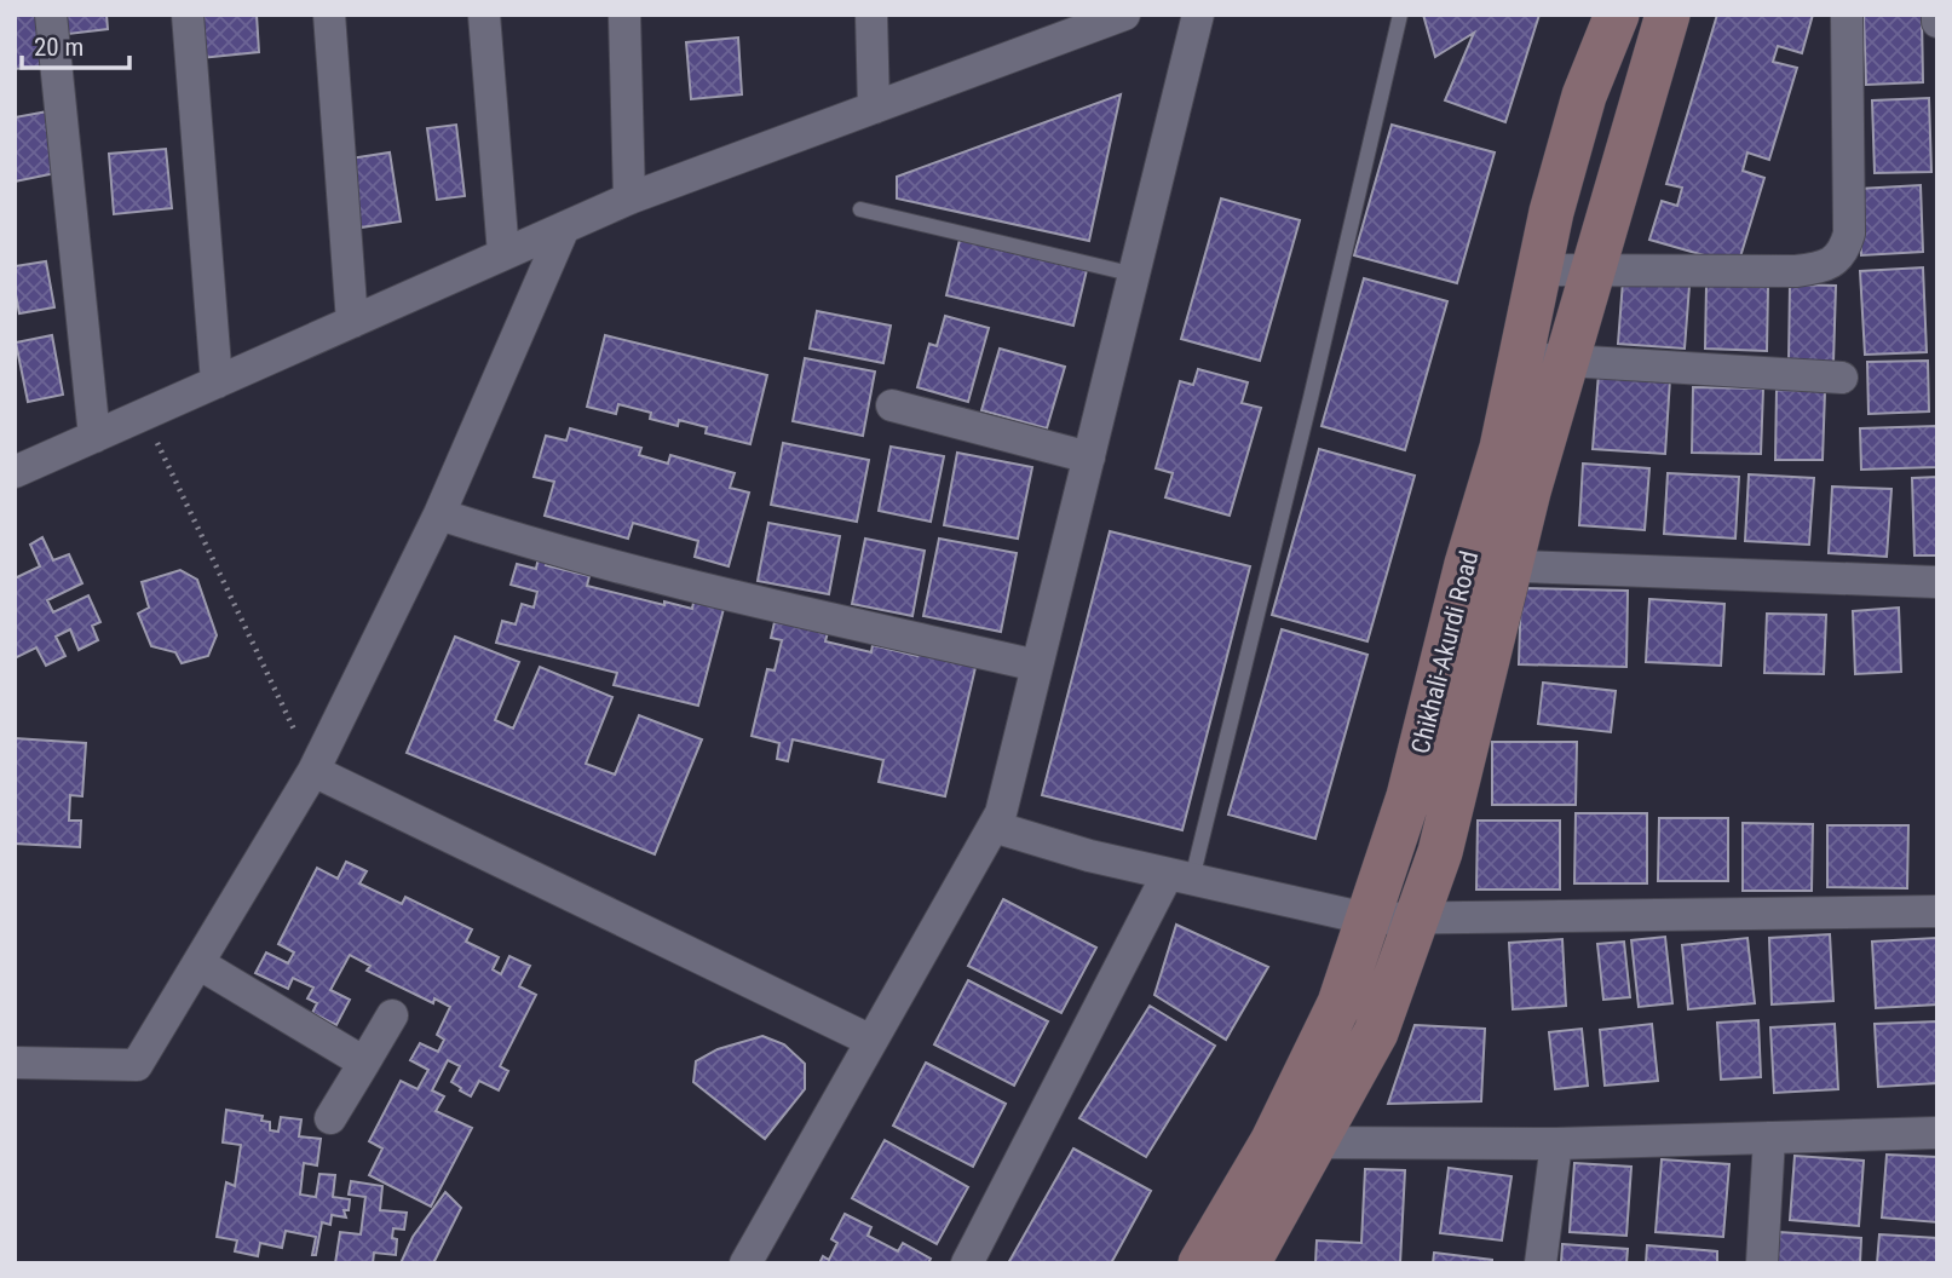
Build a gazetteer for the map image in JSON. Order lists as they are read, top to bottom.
{
  "streets": {
    "main road": ["Chikhali-Akurdi Road"]
  },
  "scale_bar": "20 m"
}
